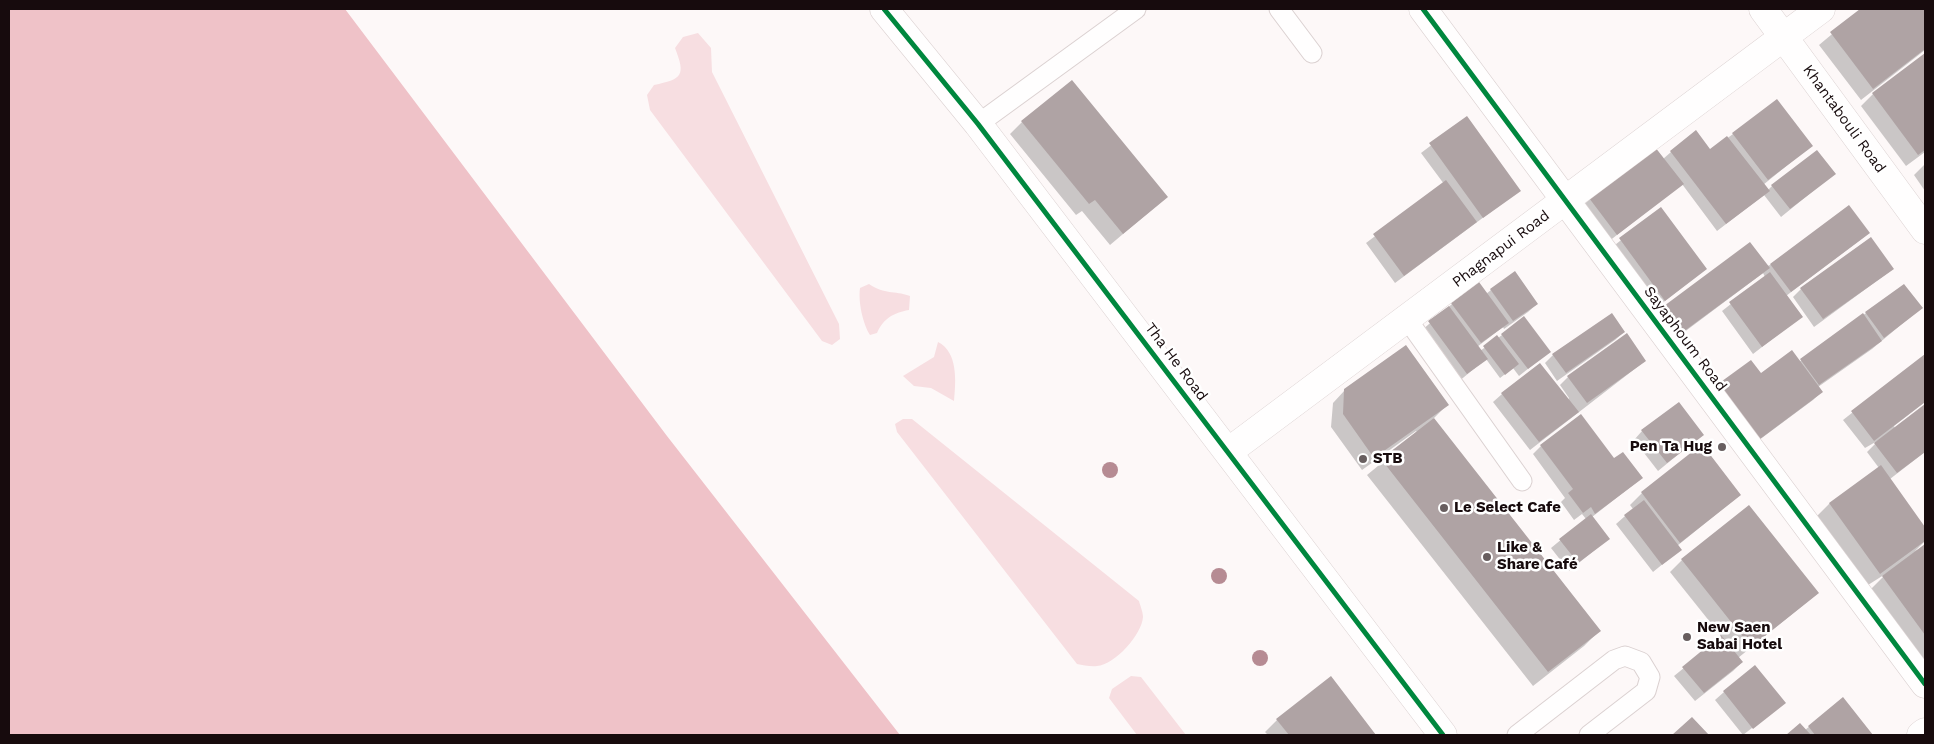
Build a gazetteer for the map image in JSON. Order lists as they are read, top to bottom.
{
  "streets": {
    "street": [
      "Khantabouli Road",
      "Phagnapui Road",
      "Sayaphoum Road",
      "Tha He Road"
    ]
  },
  "crossings": [
    ["Khantabouli Road", "Phagnapui Road"],
    ["Phagnapui Road", "Sayaphoum Road"],
    ["Phagnapui Road", "Tha He Road"]
  ],
  "places": [
    "Pen Ta Hug",
    "STB",
    "Le Select Cafe",
    "Like & Share Café",
    "New Saen Sabai Hotel"
  ]
}
